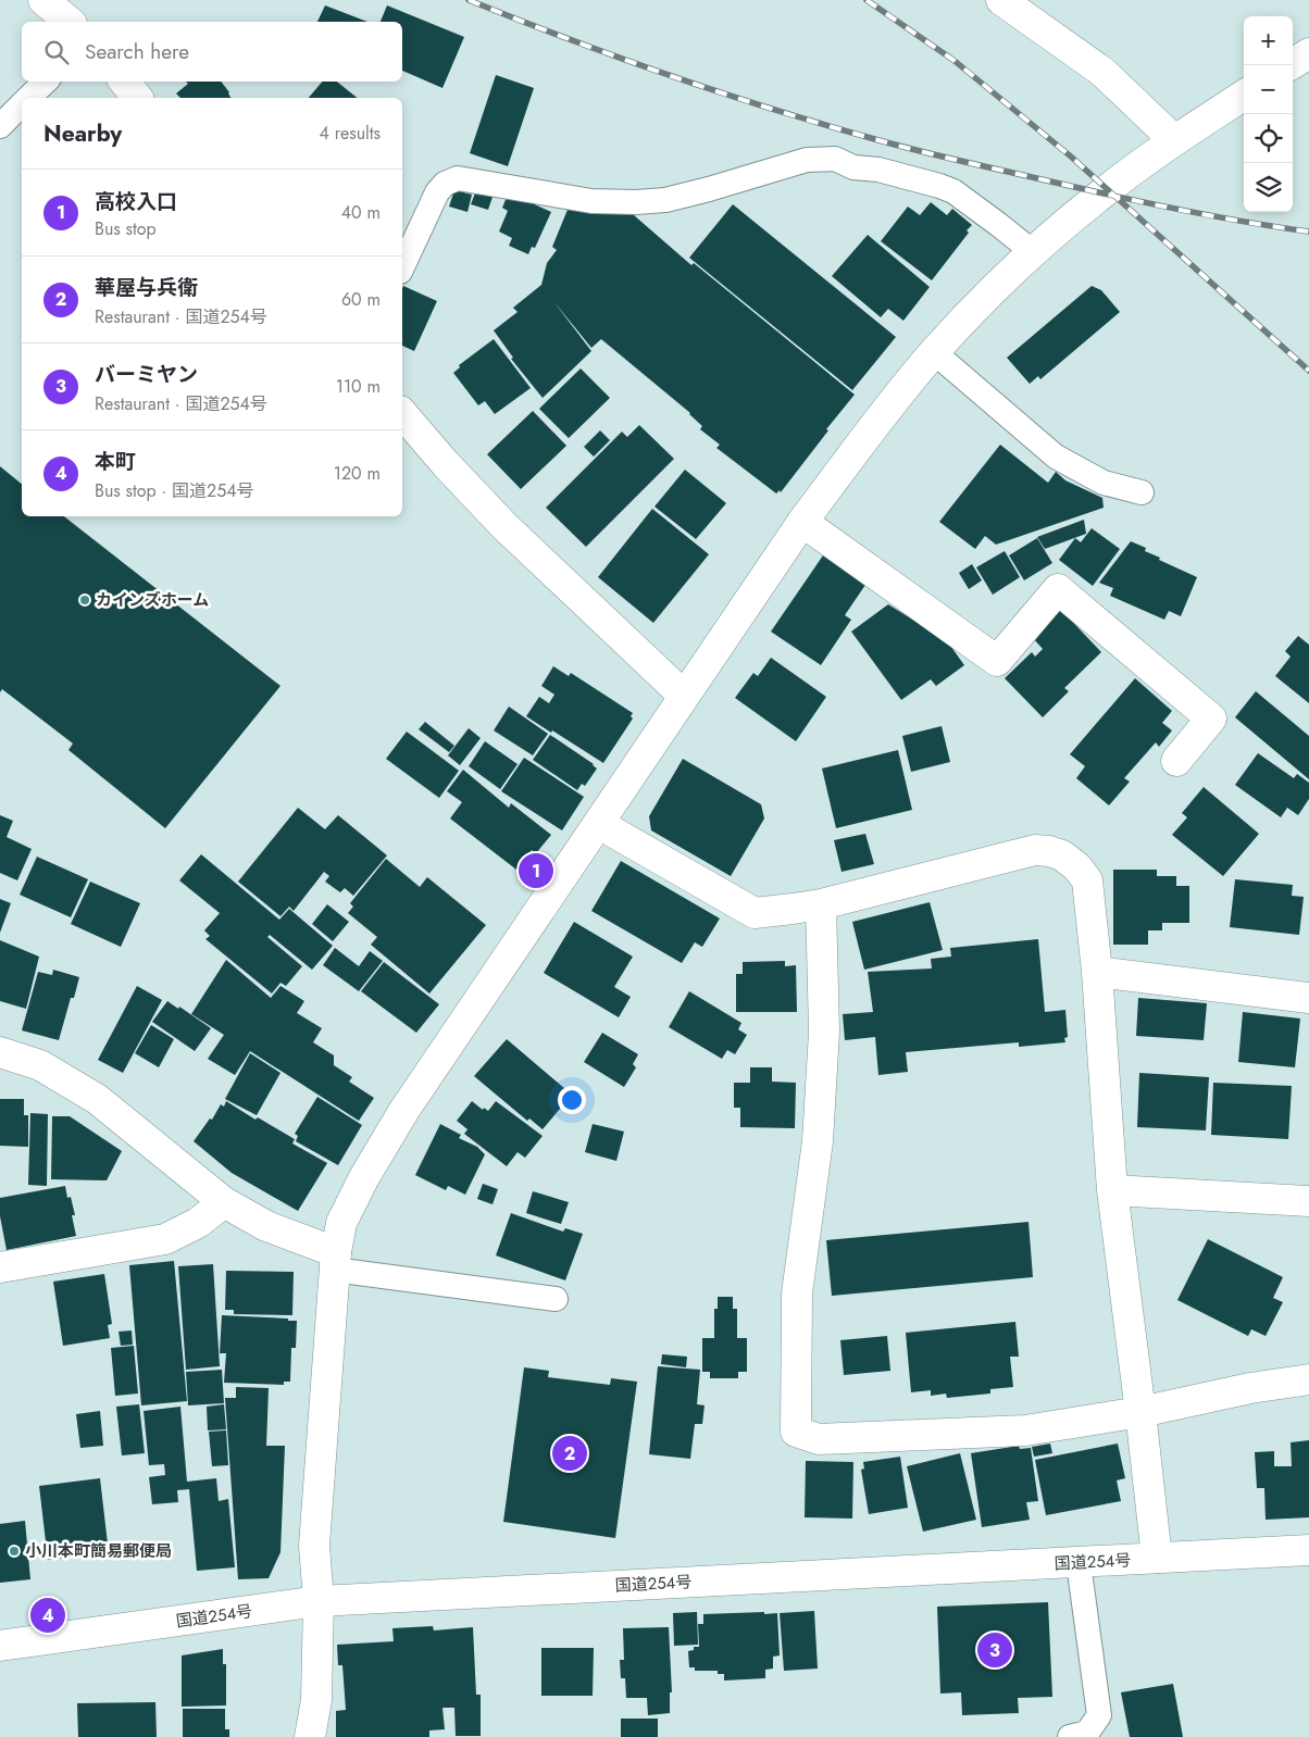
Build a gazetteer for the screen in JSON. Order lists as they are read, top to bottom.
{
  "streets": {
    "main road": ["国道254号"]
  },
  "places": ["カインズホーム", "小川本町簡易郵便局"],
  "page": {
    "map_buttons": ["+", "−"],
    "search": "Search here",
    "heading": ["Nearby", "4 results"],
    "list": [
      {
        "mark": "1",
        "name": "高校入口",
        "note": "Bus stop",
        "value": "40 m"
      },
      {
        "mark": "2",
        "name": "華屋与兵衛",
        "note": "Restaurant · 国道254号",
        "value": "60 m"
      },
      {
        "mark": "3",
        "name": "バーミヤン",
        "note": "Restaurant · 国道254号",
        "value": "110 m"
      },
      {
        "mark": "4",
        "name": "本町",
        "note": "Bus stop · 国道254号",
        "value": "120 m"
      }
    ],
    "pins": [
      "1",
      "2",
      "4",
      "3"
    ]
  }
}
